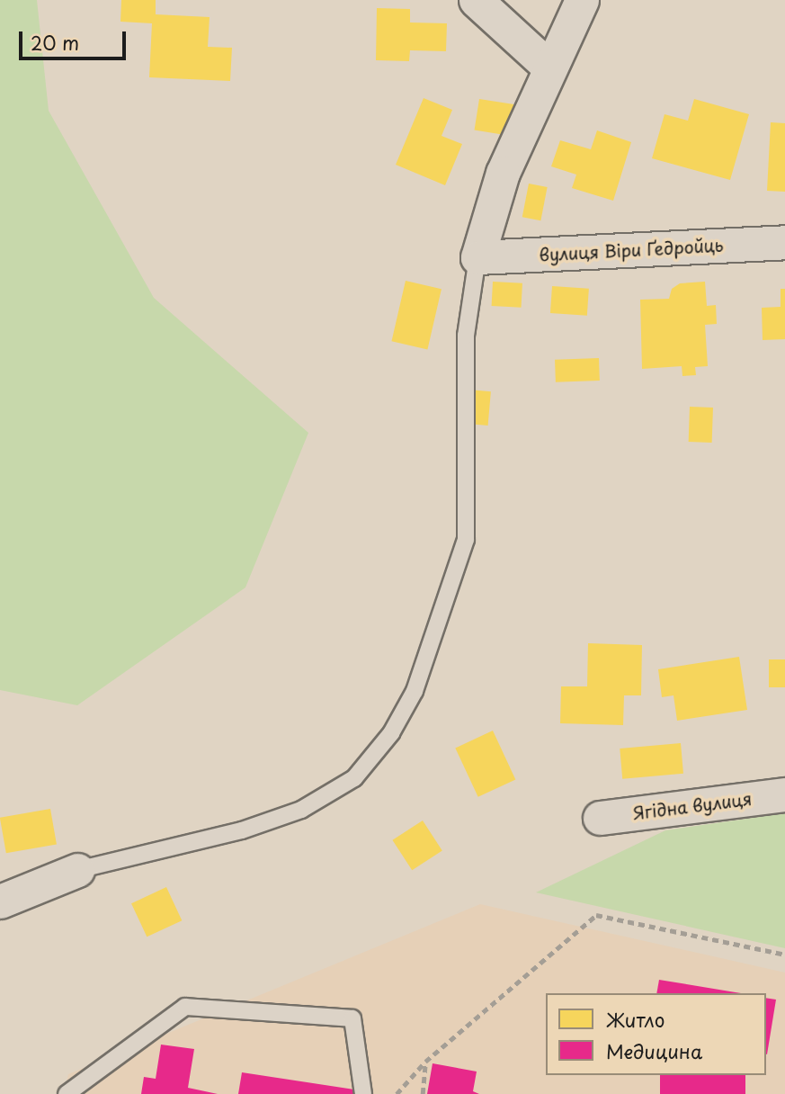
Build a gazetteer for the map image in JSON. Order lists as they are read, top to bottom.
{
  "streets": {
    "street": ["вулиця Віри Ґедройць", "Ягідна вулиця"]
  },
  "legend": ["Житло", "Медицина"],
  "scale_bar": "20 m"
}
